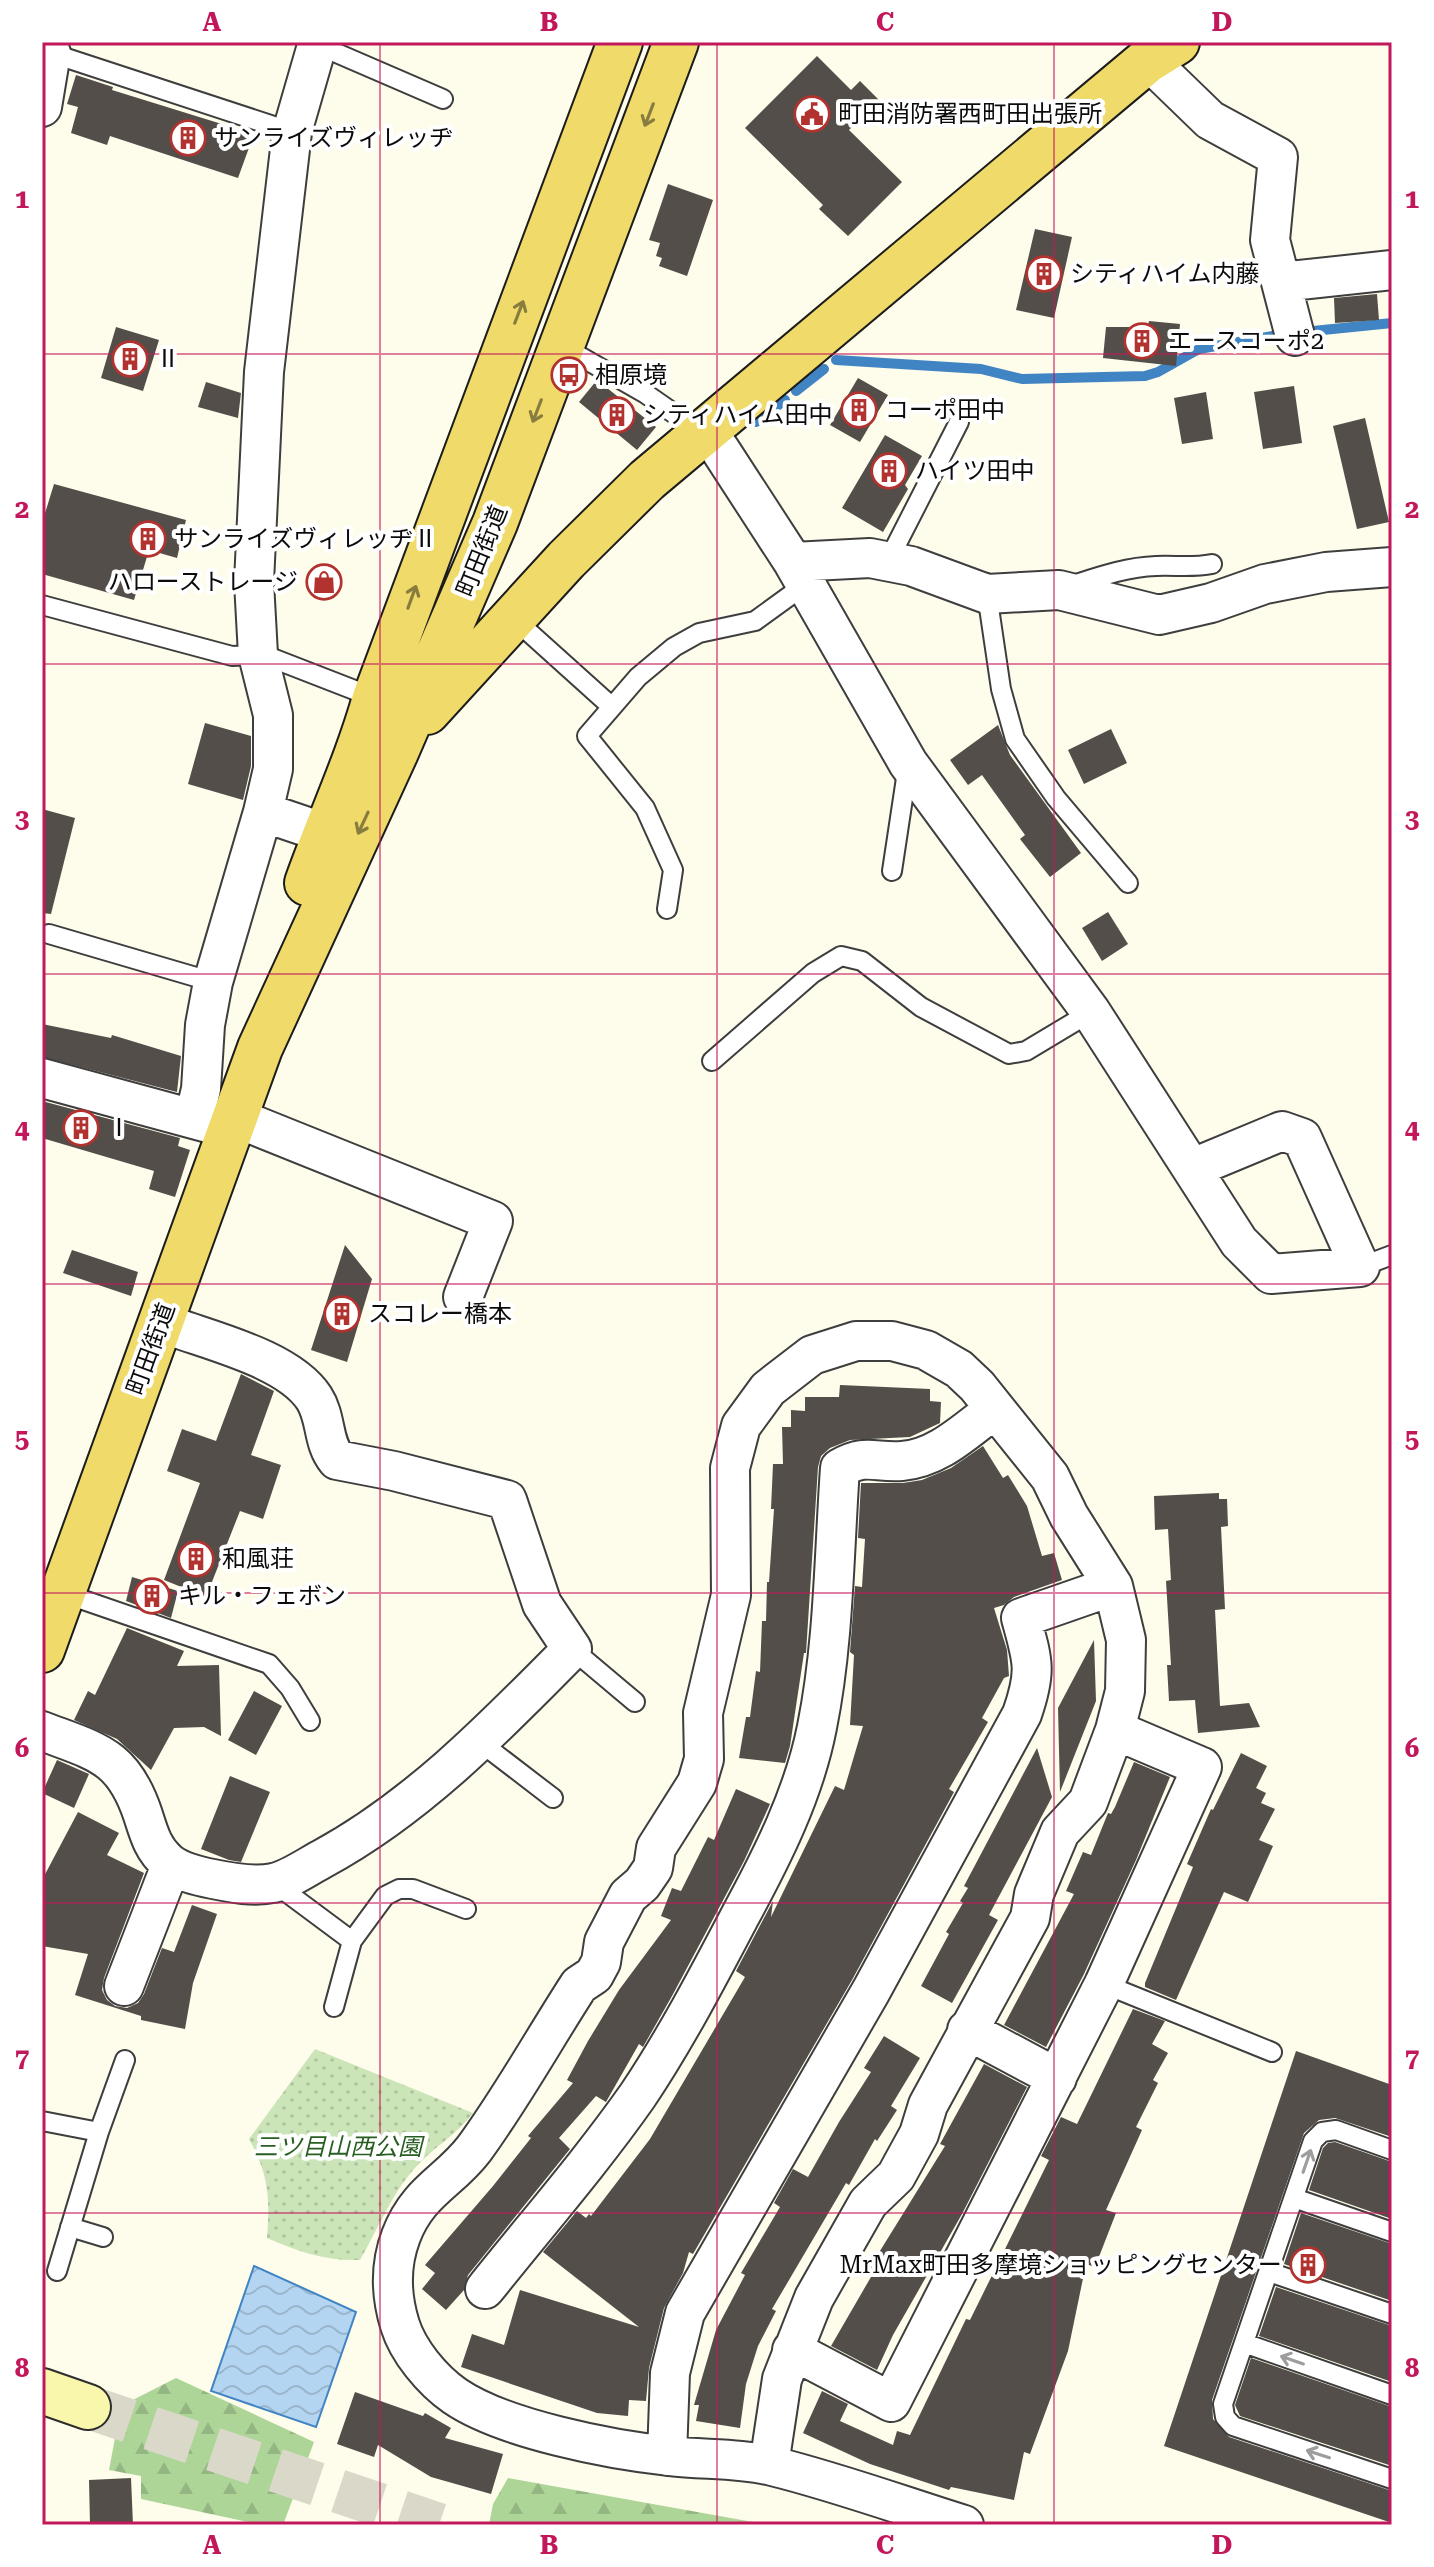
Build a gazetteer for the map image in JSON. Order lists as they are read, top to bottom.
{
  "streets": {
    "main road": ["町田街道"]
  },
  "parks": ["三ツ目山西公園"],
  "places": {
    "public building": ["町田消防署西町田出張所"],
    "building": [
      "サンライズヴィレッヂ",
      "シティハイム内藤",
      "エースコーポ2",
      "Ⅱ",
      "コーポ田中",
      "シティハイム田中",
      "ハイツ田中",
      "サンライズヴィレッヂⅡ",
      "Ⅰ",
      "スコレー橋本",
      "和風荘",
      "キル・フェボン",
      "MrMax町田多摩境ショッピングセンター"
    ],
    "bus stop": ["相原境"],
    "shop": ["ハローストレージ"]
  },
  "grid": {
    "columns": [
      "A",
      "B",
      "C",
      "D"
    ],
    "rows": [
      "1",
      "2",
      "3",
      "4",
      "5",
      "6",
      "7",
      "8"
    ]
  }
}
